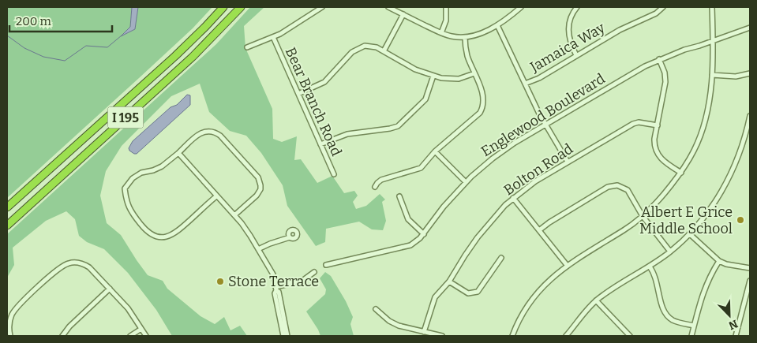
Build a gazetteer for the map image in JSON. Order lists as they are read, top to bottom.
{
  "streets": {
    "highway": ["I 195"],
    "street": [
      "Jamaica Way",
      "Bear Branch Road",
      "Englewood Boulevard",
      "Bolton Road"
    ]
  },
  "places": ["Albert E Grice Middle School", "Stone Terrace"],
  "scale_bar": "200 m",
  "north": "bottom right"
}
